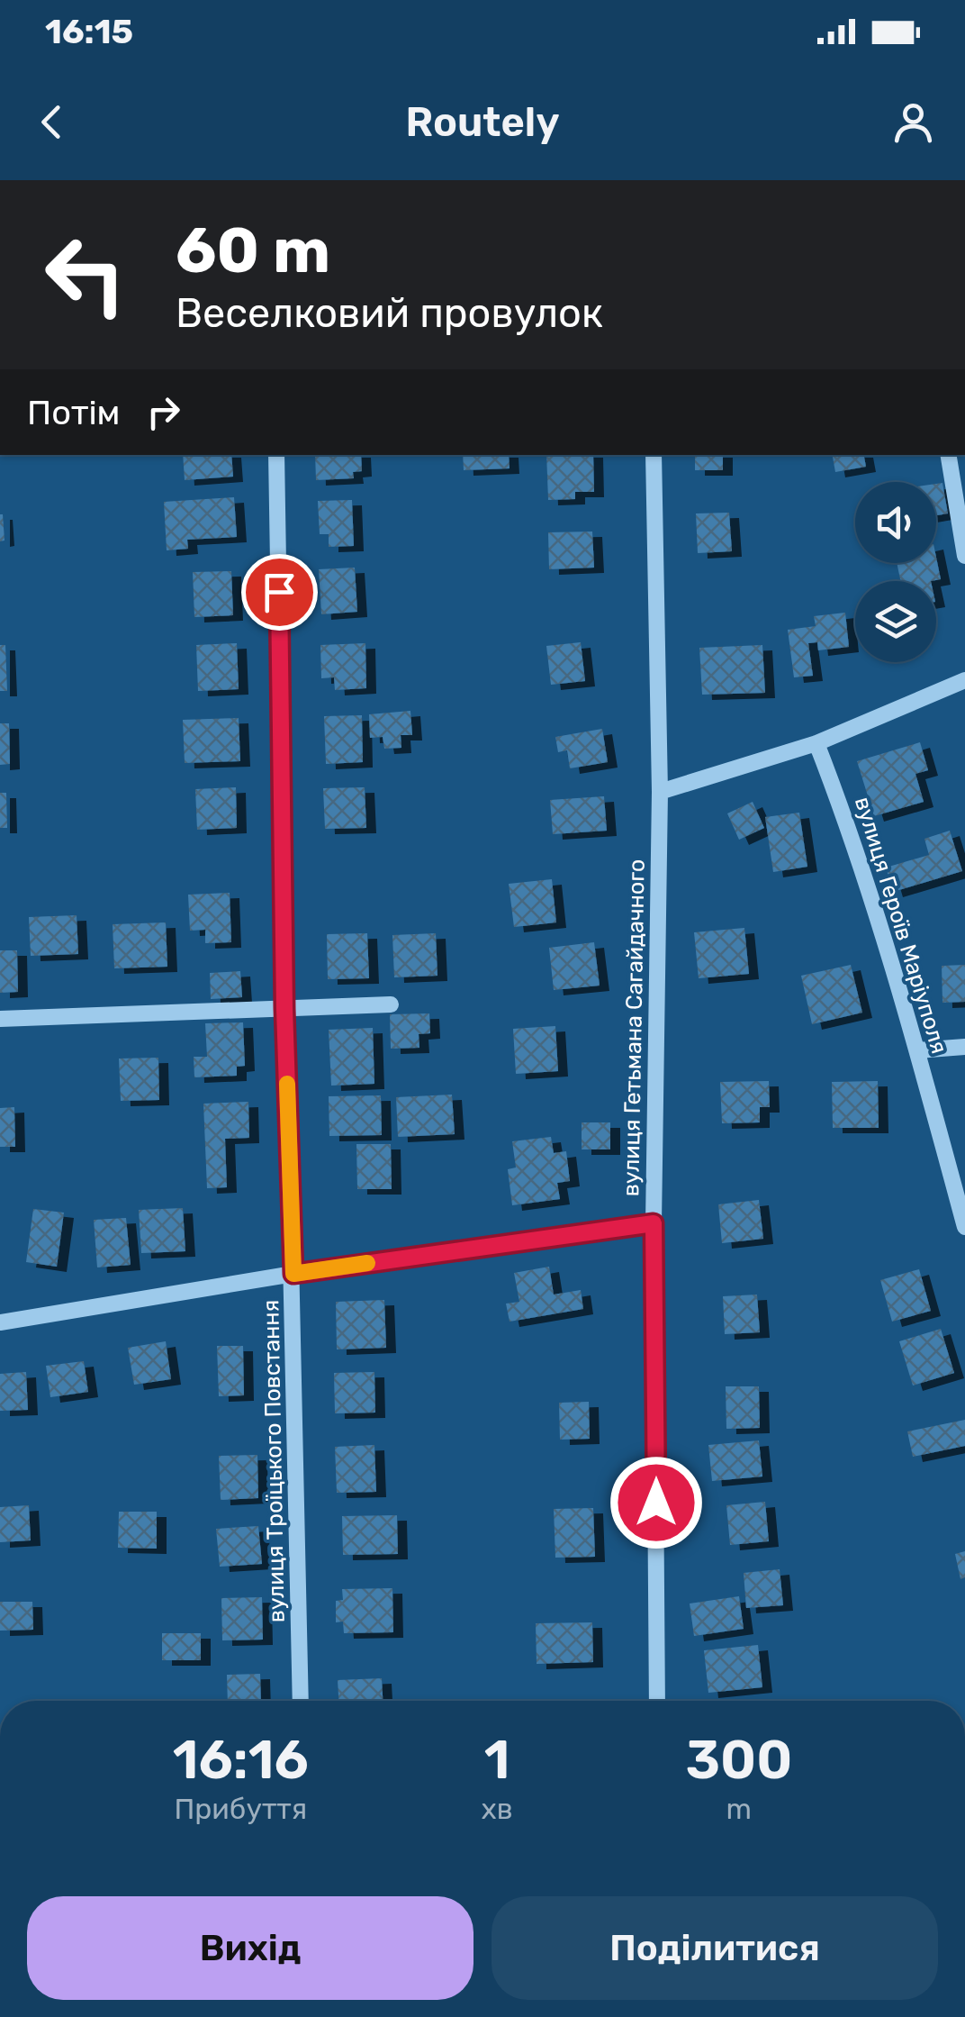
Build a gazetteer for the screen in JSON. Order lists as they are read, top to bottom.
{
  "streets": {
    "street": ["вулиця Героїв Маріуполя", "вулиця Гетьмана Сагайдачного", "вулиця Троїцького Повстання"]
  },
  "page": {
    "status": "16:15",
    "header": "Routely",
    "turn": ["60 m", "Веселковий провулок"],
    "then": "Потім",
    "eta": [
      "16:16",
      "Прибуття",
      "1",
      "хв",
      "300",
      "m"
    ],
    "buttons": ["Вихід", "Поділитися"]
  }
}
